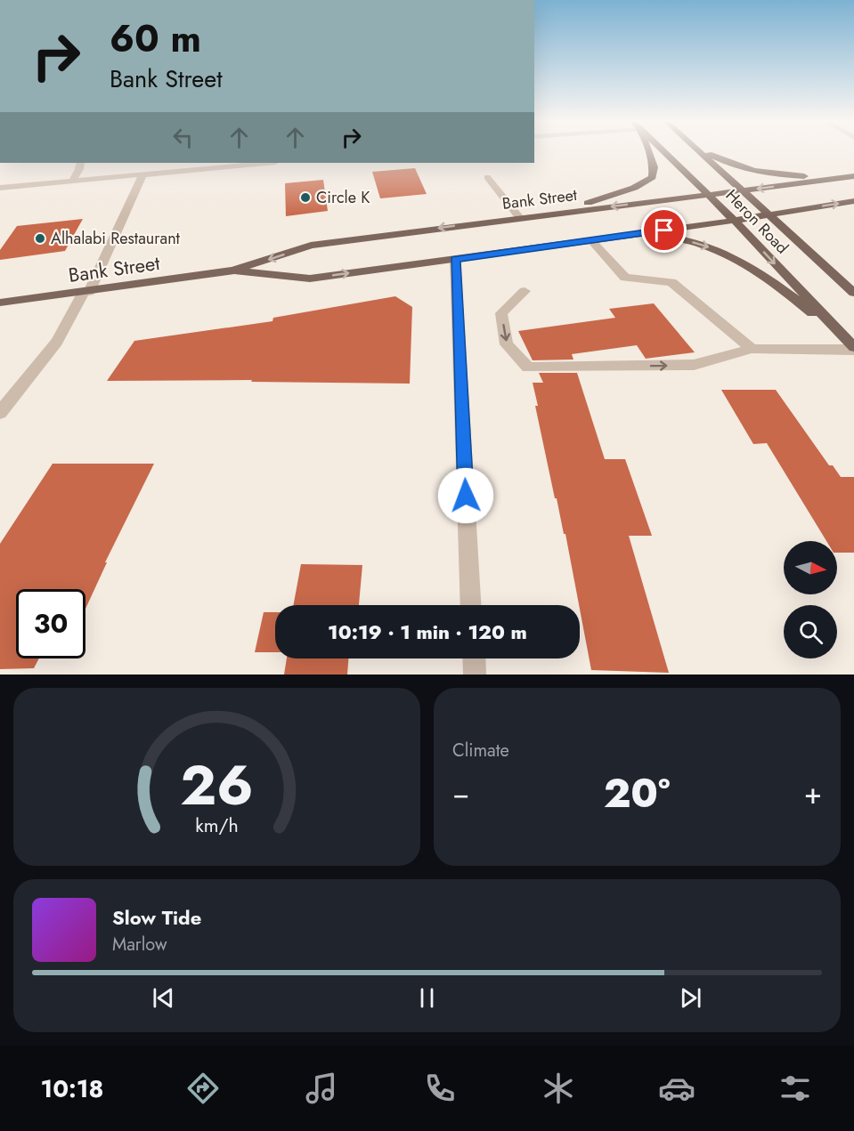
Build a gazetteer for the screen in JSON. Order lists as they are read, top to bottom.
{
  "streets": {
    "main road": ["Bank Street", "Heron Road"]
  },
  "crossings": [
    ["Bank Street", "Heron Road"]
  ],
  "places": ["Circle K", "Alhalabi Restaurant"],
  "north": "right",
  "page": {
    "turn": ["60 m", "Bank Street"],
    "limit": "30",
    "trip": "10:19 · 1 min · 120 m",
    "tile": "Climate",
    "heat": ["−", "20°", "+"],
    "song": ["Slow Tide", "Marlow"],
    "tabs": "10:18",
    "gauge": ["26", "km/h"]
  }
}
